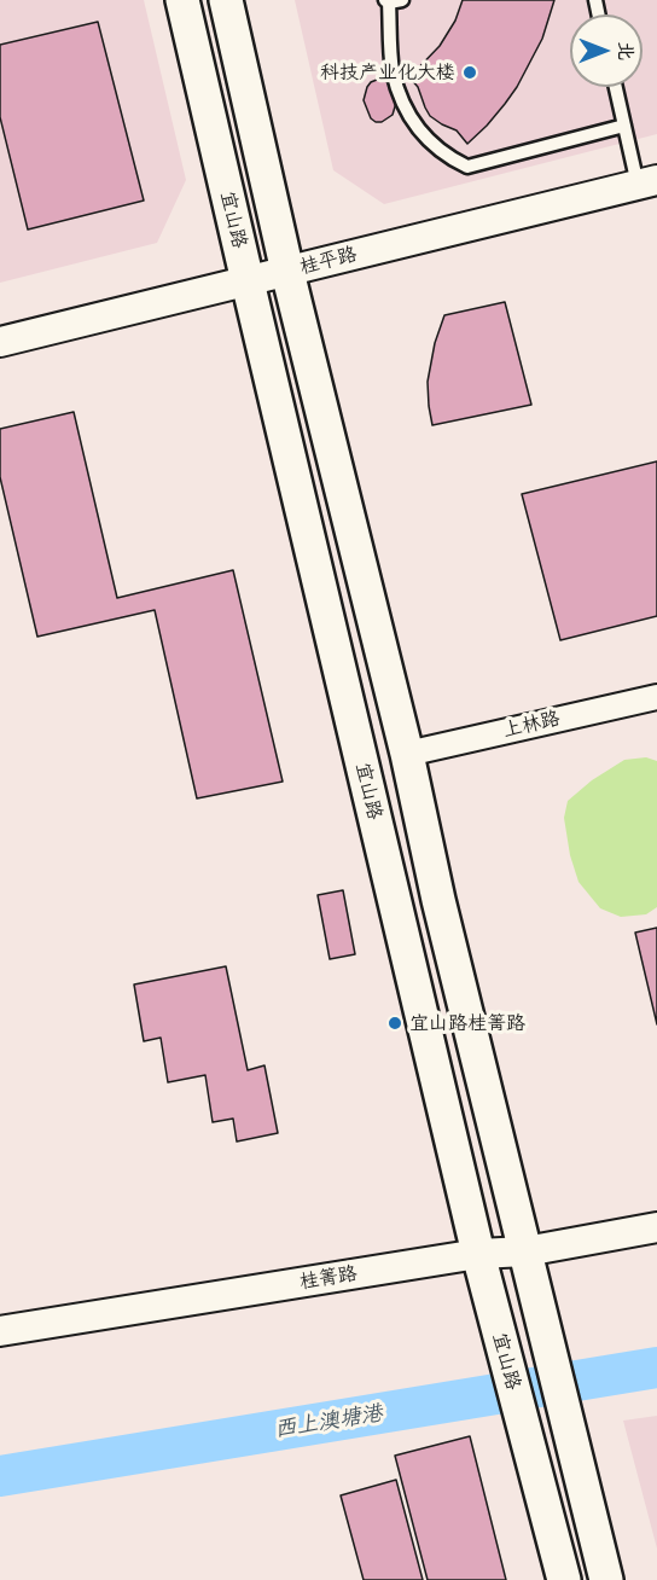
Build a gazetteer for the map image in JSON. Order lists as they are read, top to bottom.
{
  "streets": {
    "main road": ["宜山路"],
    "street": ["桂平路", "上林路", "桂箐路"]
  },
  "crossings": [
    ["宜山路", "桂平路"],
    ["宜山路", "桂箐路"]
  ],
  "water": ["西上澳塘港"],
  "places": ["科技产业化大楼", "宜山路桂箐路"],
  "north": "right"
}
